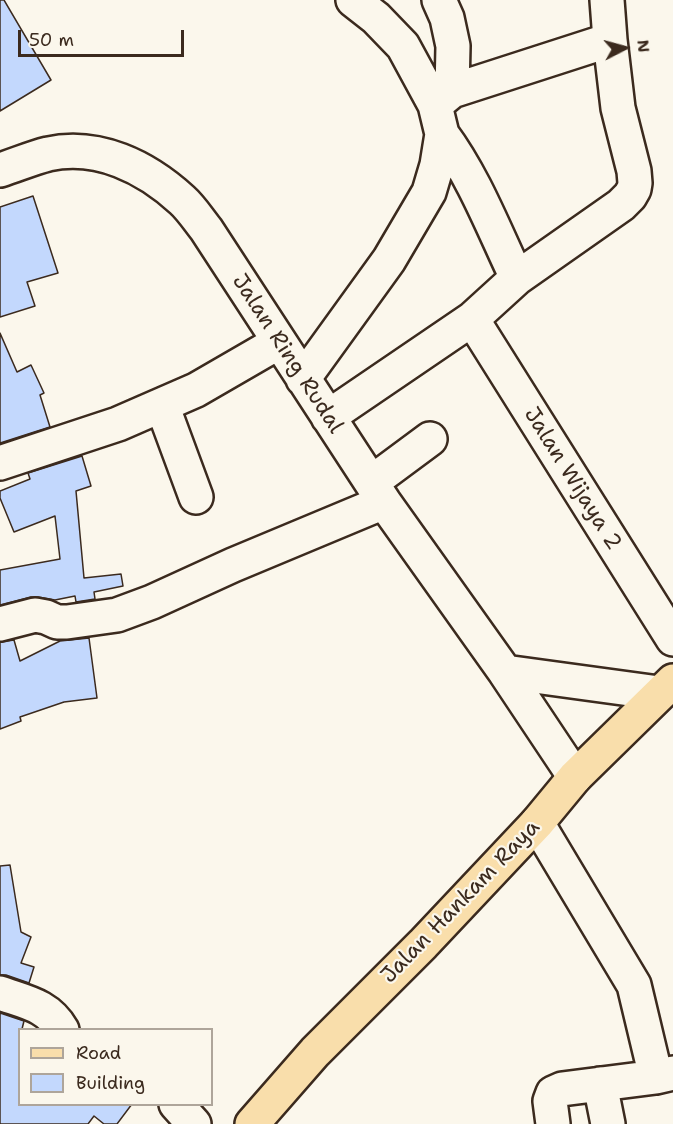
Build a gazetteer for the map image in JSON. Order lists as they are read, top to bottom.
{
  "streets": {
    "main road": ["Jalan Hankam Raya"],
    "street": ["Jalan Ring Rudal", "Jalan Wijaya 2"]
  },
  "crossings": [
    ["Jalan Ring Rudal", "Jalan Hankam Raya"]
  ],
  "legend": ["Road", "Building"],
  "scale_bar": "50 m",
  "north": "right"
}
